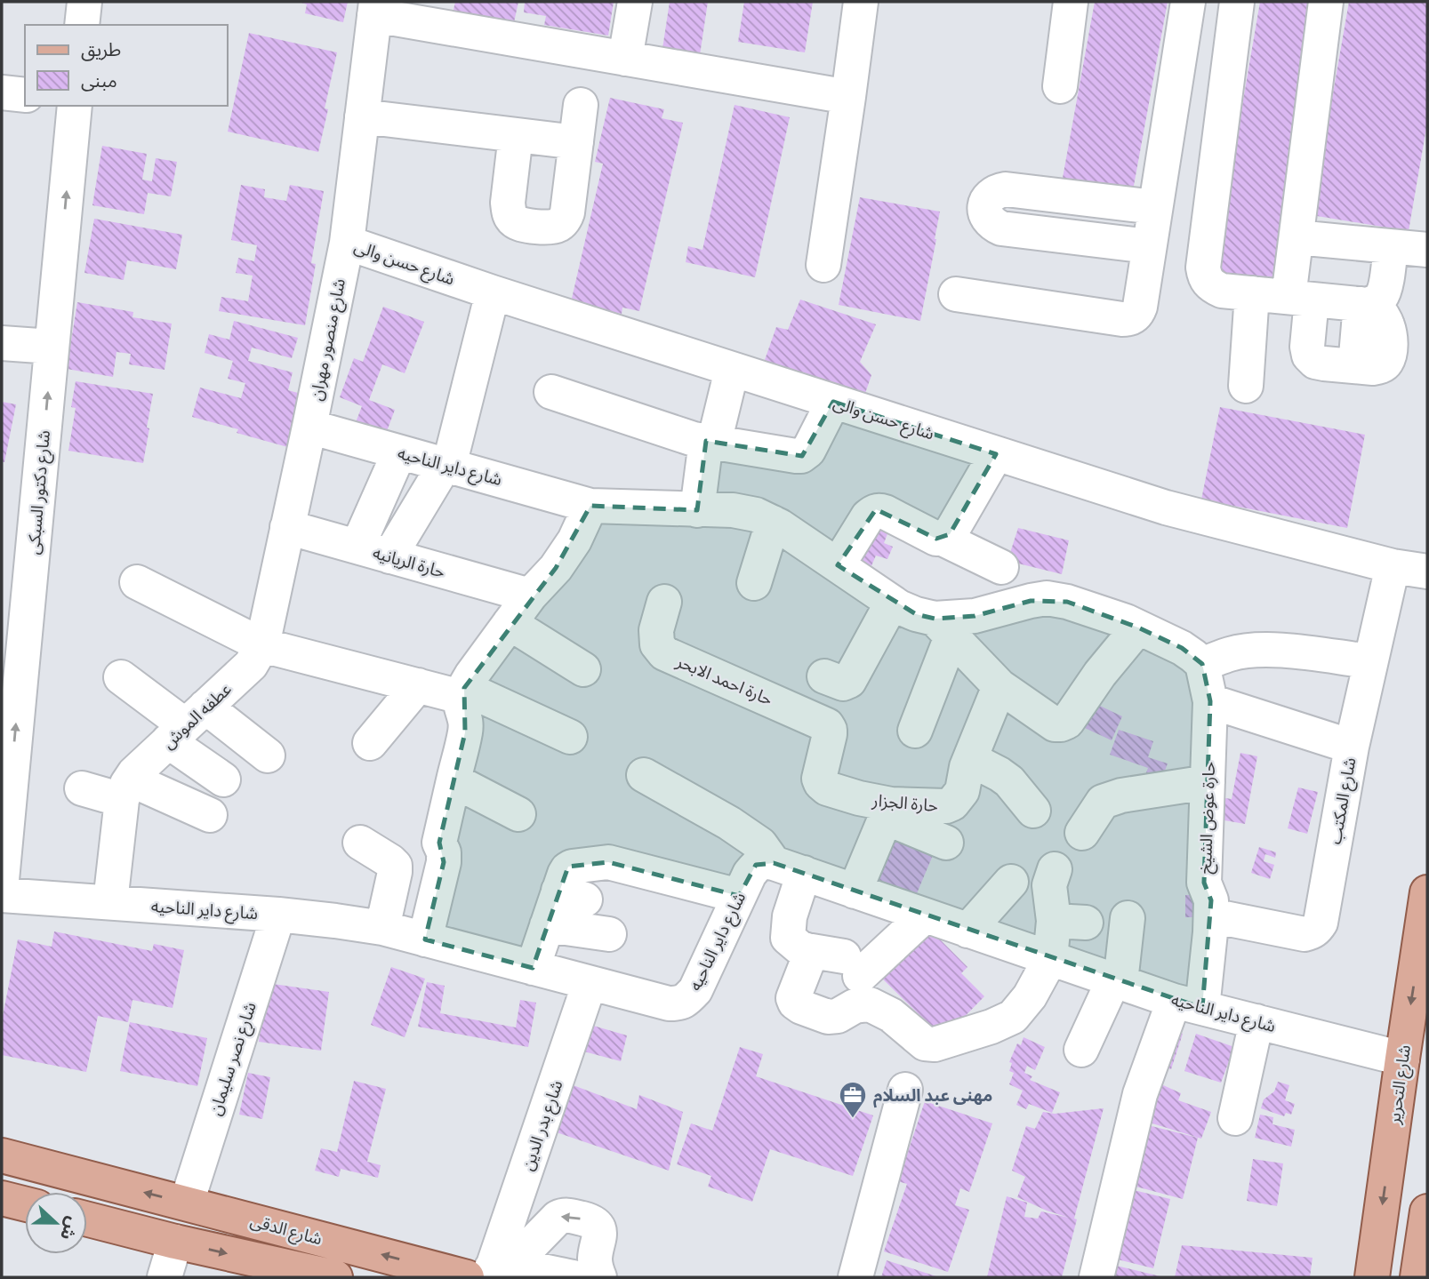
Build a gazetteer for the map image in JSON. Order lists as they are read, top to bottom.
{
  "streets": {
    "main road": ["شارع التحرير", "شارع الدقى"],
    "street": [
      "شارع حسن والى",
      "شارع منصور مهران",
      "شارع داير الناحيه",
      "شارع دكتور السبكى",
      "حارة الريانيه",
      "حارة احمد الابحر",
      "عطفه الموش",
      "شارع المكتب",
      "حارة الجزار",
      "حارة عوض الشيخ",
      "شارع نصر سليمان",
      "شارع بدر الدين"
    ]
  },
  "crossings": [
    ["شارع حسن والى", "شارع منصور مهران"],
    ["شارع حسن والى", "شارع المكتب"],
    ["شارع منصور مهران", "شارع داير الناحيه"],
    ["شارع منصور مهران", "حارة الريانيه"],
    ["شارع منصور مهران", "عطفه الموش"],
    ["شارع داير الناحيه", "حارة عوض الشيخ"],
    ["شارع داير الناحيه", "شارع نصر سليمان"],
    ["شارع داير الناحيه", "شارع التحرير"],
    ["شارع داير الناحيه", "شارع بدر الدين"],
    ["حارة الريانيه", "عطفه الموش"],
    ["حارة احمد الابحر", "حارة الجزار"],
    ["شارع المكتب", "حارة عوض الشيخ"],
    ["شارع نصر سليمان", "شارع الدقى"],
    ["شارع بدر الدين", "شارع الدقى"]
  ],
  "one_way": ["شارع دكتور السبكى", "شارع التحرير"],
  "places": {
    "office": ["مهنى عبد السلام"]
  },
  "legend": ["طريق", "مبنى"],
  "north": "right"
}
